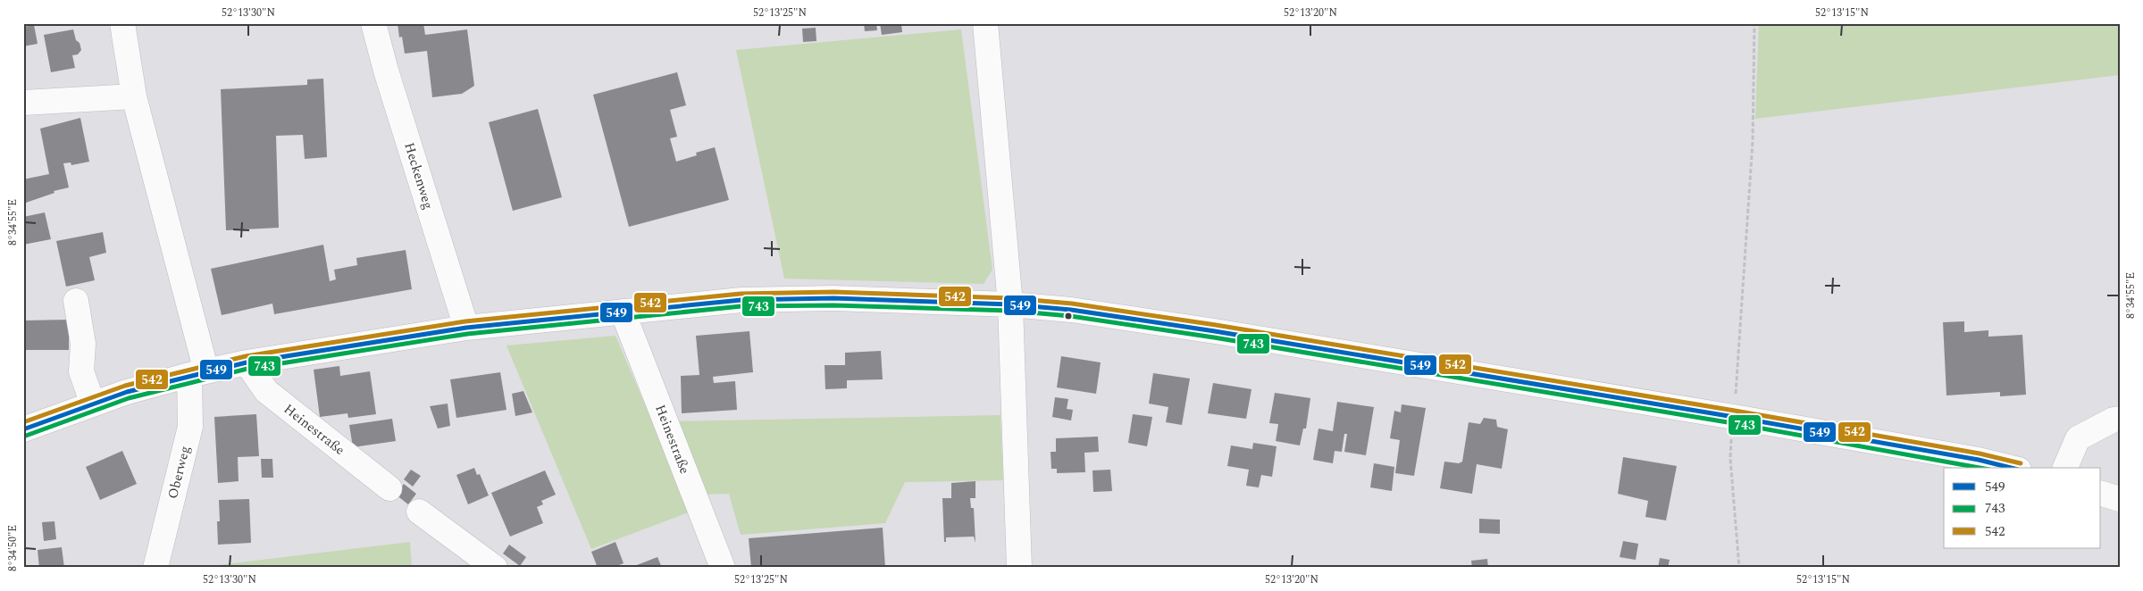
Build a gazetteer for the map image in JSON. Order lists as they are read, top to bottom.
{
  "streets": {
    "street": ["Heckenweg", "Heinestraße", "Oberweg"]
  },
  "lines": ["transit line 542", "transit line 549", "transit line 743"],
  "legend": ["549", "743", "542"],
  "coordinates": [
    "52°13'30\"N",
    "52°13'25\"N",
    "52°13'20\"N",
    "52°13'15\"N",
    "8°34'55\"E",
    "8°34'50\"E"
  ]
}
